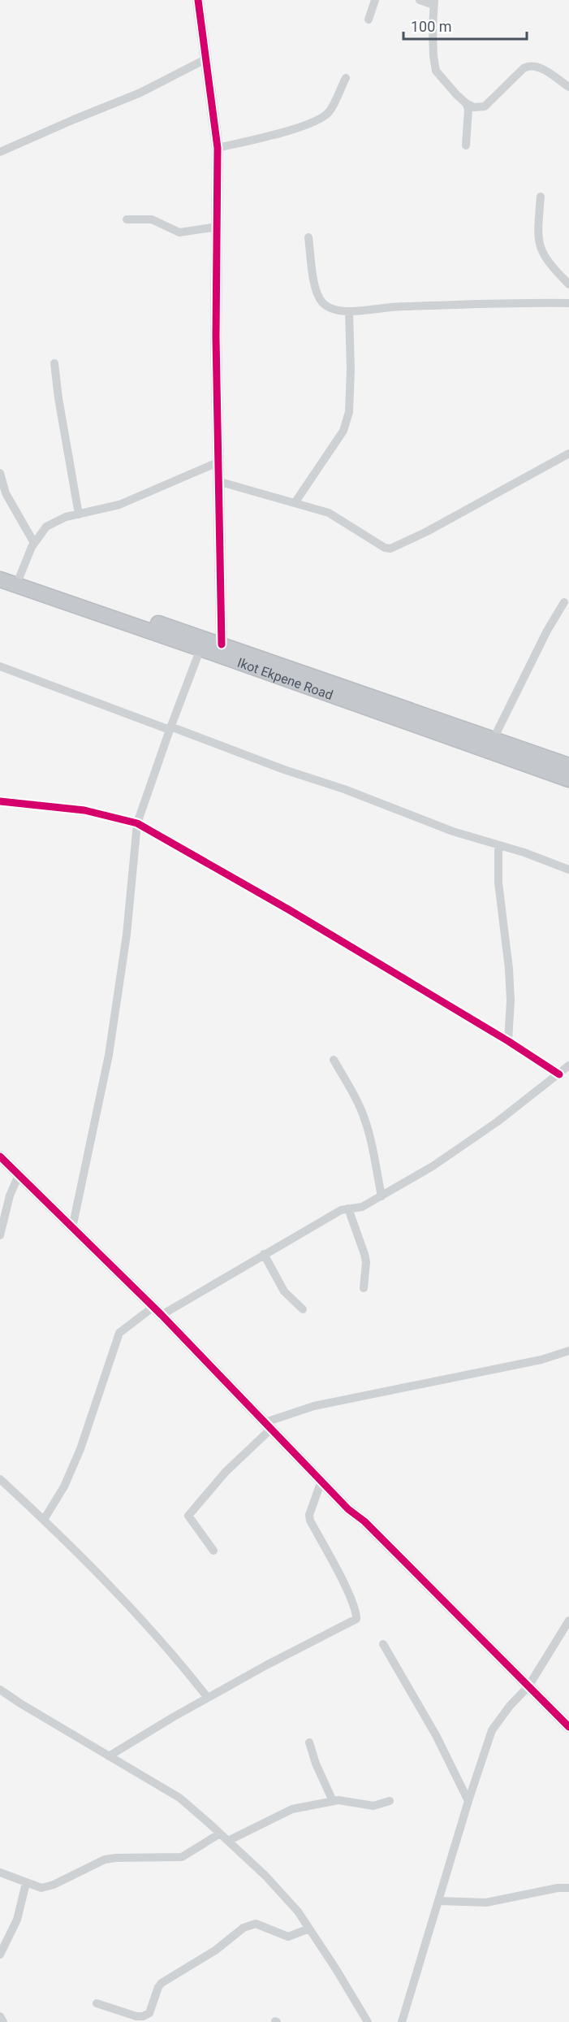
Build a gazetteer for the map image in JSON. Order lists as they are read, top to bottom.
{
  "streets": {
    "highway": ["Ikot Ekpene Road"]
  },
  "scale_bar": "100 m"
}
